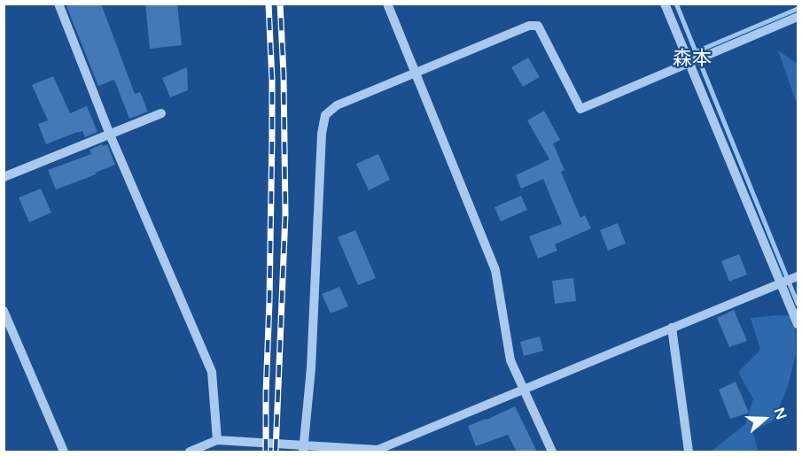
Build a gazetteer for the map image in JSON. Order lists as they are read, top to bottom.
{
  "districts": ["森本"],
  "north": "right"
}
